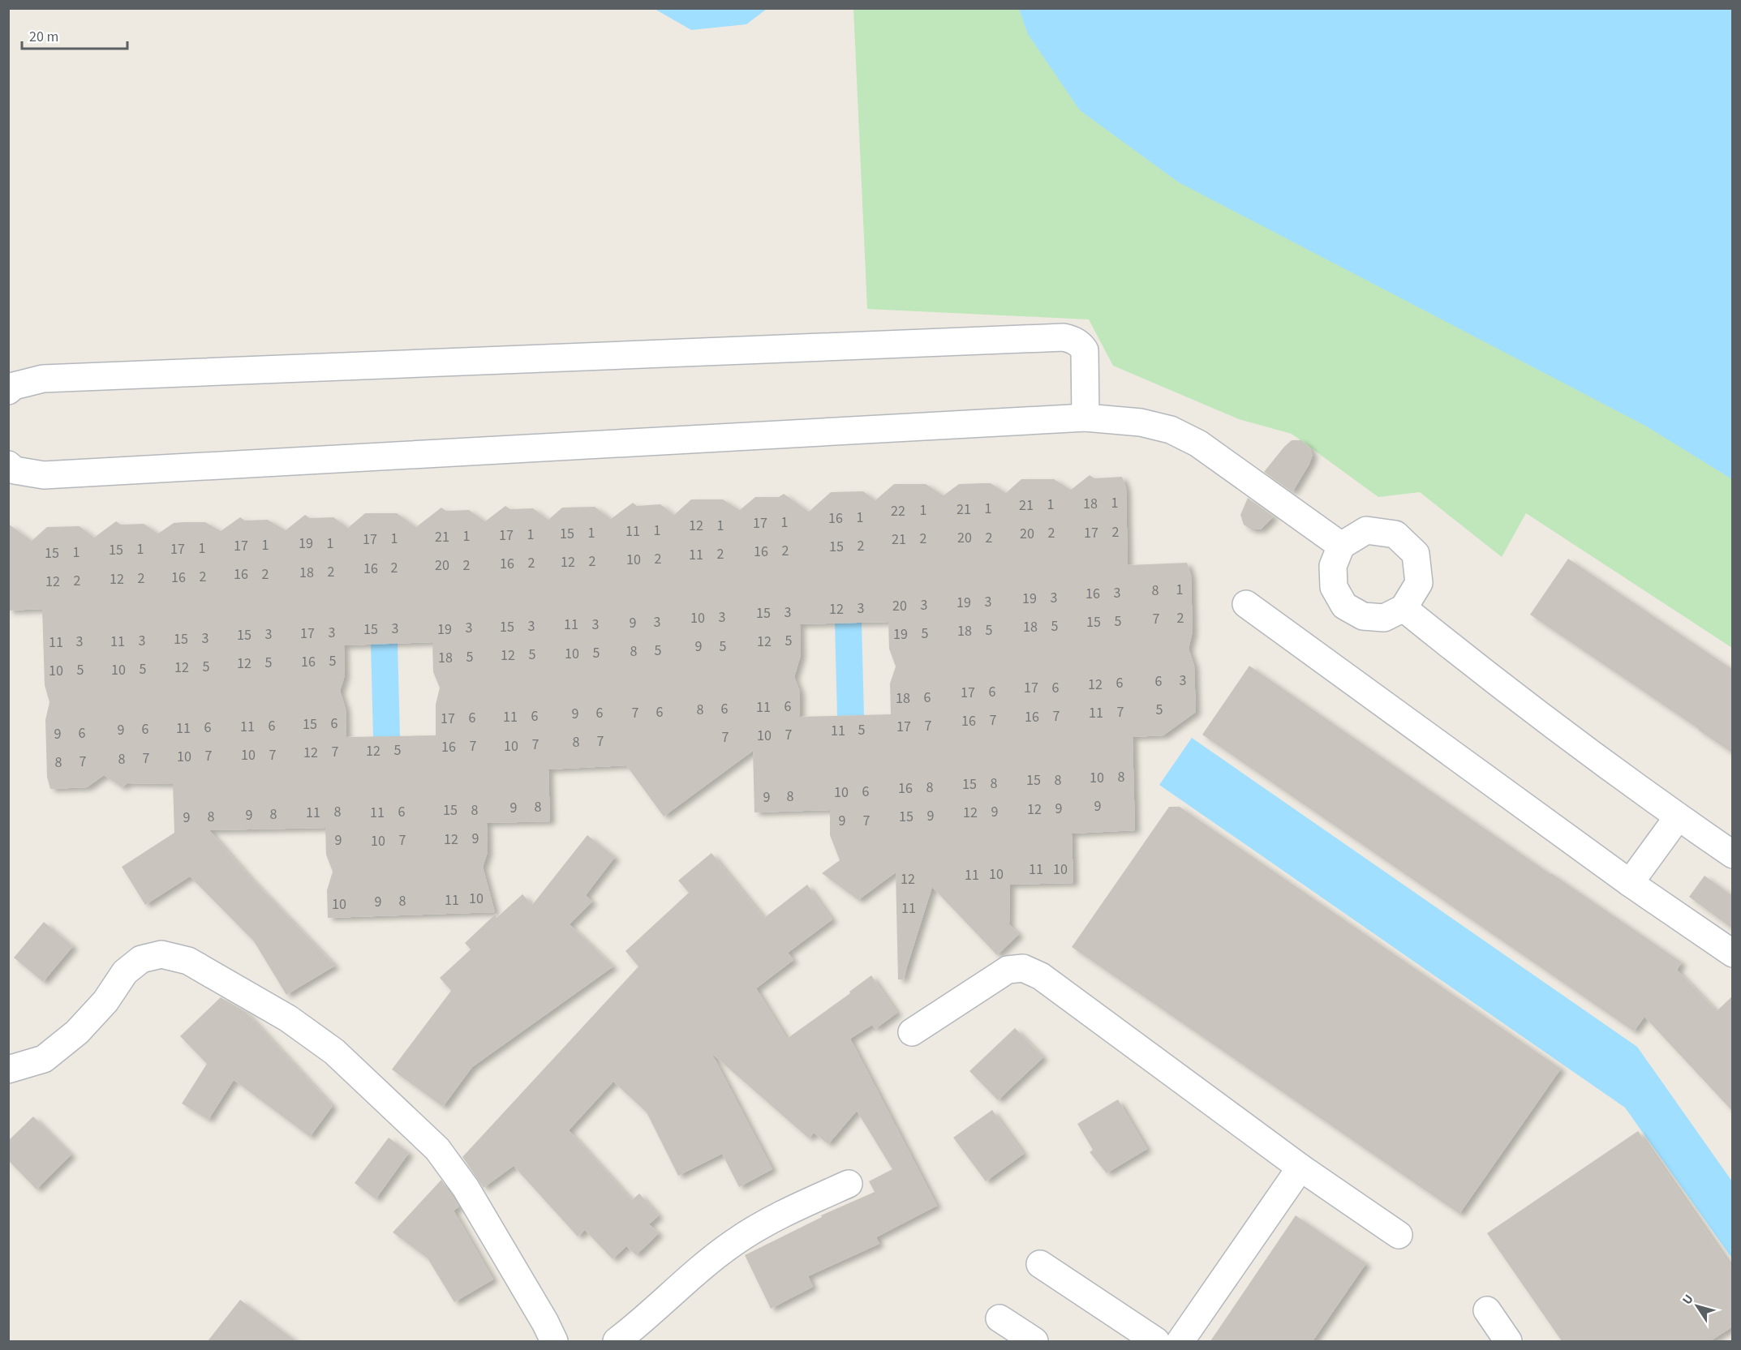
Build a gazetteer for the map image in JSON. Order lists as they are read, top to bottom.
{
  "house_numbers": [
    "1",
    "18",
    "1",
    "21",
    "1",
    "21",
    "1",
    "22",
    "1",
    "16",
    "1",
    "17",
    "12",
    "1",
    "1",
    "11",
    "2",
    "1",
    "2",
    "17",
    "15",
    "20",
    "1",
    "17",
    "1",
    "21",
    "20",
    "2",
    "1",
    "2",
    "17",
    "21",
    "19",
    "1",
    "1",
    "17",
    "2",
    "15",
    "1",
    "1",
    "17",
    "15",
    "2",
    "16",
    "1",
    "15",
    "2",
    "11",
    "2",
    "10",
    "2",
    "12",
    "2",
    "16",
    "20",
    "2",
    "2",
    "16",
    "2",
    "18",
    "16",
    "2",
    "2",
    "16",
    "2",
    "12",
    "2",
    "12",
    "1",
    "8",
    "3",
    "16",
    "3",
    "19",
    "3",
    "19",
    "3",
    "20",
    "3",
    "12",
    "3",
    "15",
    "3",
    "10",
    "2",
    "7",
    "5",
    "3",
    "15",
    "9",
    "11",
    "3",
    "3",
    "5",
    "15",
    "18",
    "3",
    "3",
    "15",
    "19",
    "5",
    "18",
    "3",
    "17",
    "5",
    "3",
    "19",
    "15",
    "3",
    "15",
    "3",
    "5",
    "3",
    "11",
    "12",
    "11",
    "9",
    "5",
    "5",
    "8",
    "5",
    "10",
    "5",
    "12",
    "5",
    "18",
    "5",
    "16",
    "5",
    "12",
    "5",
    "12",
    "5",
    "5",
    "10",
    "10",
    "3",
    "6",
    "6",
    "12",
    "17",
    "6",
    "6",
    "17",
    "6",
    "18",
    "6",
    "11",
    "6",
    "8",
    "5",
    "6",
    "7",
    "6",
    "7",
    "11",
    "9",
    "6",
    "7",
    "11",
    "16",
    "6",
    "17",
    "7",
    "16",
    "6",
    "15",
    "6",
    "7",
    "11",
    "17",
    "6",
    "11",
    "6",
    "9",
    "5",
    "11",
    "6",
    "9",
    "7",
    "10",
    "7",
    "7",
    "8",
    "7",
    "7",
    "10",
    "16",
    "5",
    "12",
    "7",
    "12",
    "10",
    "7",
    "7",
    "10",
    "7",
    "8",
    "7",
    "8",
    "8",
    "10",
    "15",
    "8",
    "8",
    "15",
    "8",
    "16",
    "6",
    "10",
    "8",
    "9",
    "9",
    "8",
    "9",
    "9",
    "12",
    "15",
    "8",
    "8",
    "6",
    "9",
    "11",
    "11",
    "12",
    "8",
    "9",
    "9",
    "8",
    "15",
    "9",
    "9",
    "7",
    "9",
    "12",
    "9",
    "7",
    "10",
    "11",
    "10",
    "10",
    "11",
    "12",
    "10",
    "11",
    "8",
    "9",
    "10",
    "11"
  ],
  "scale_bar": "20 m",
  "north": "top left"
}
